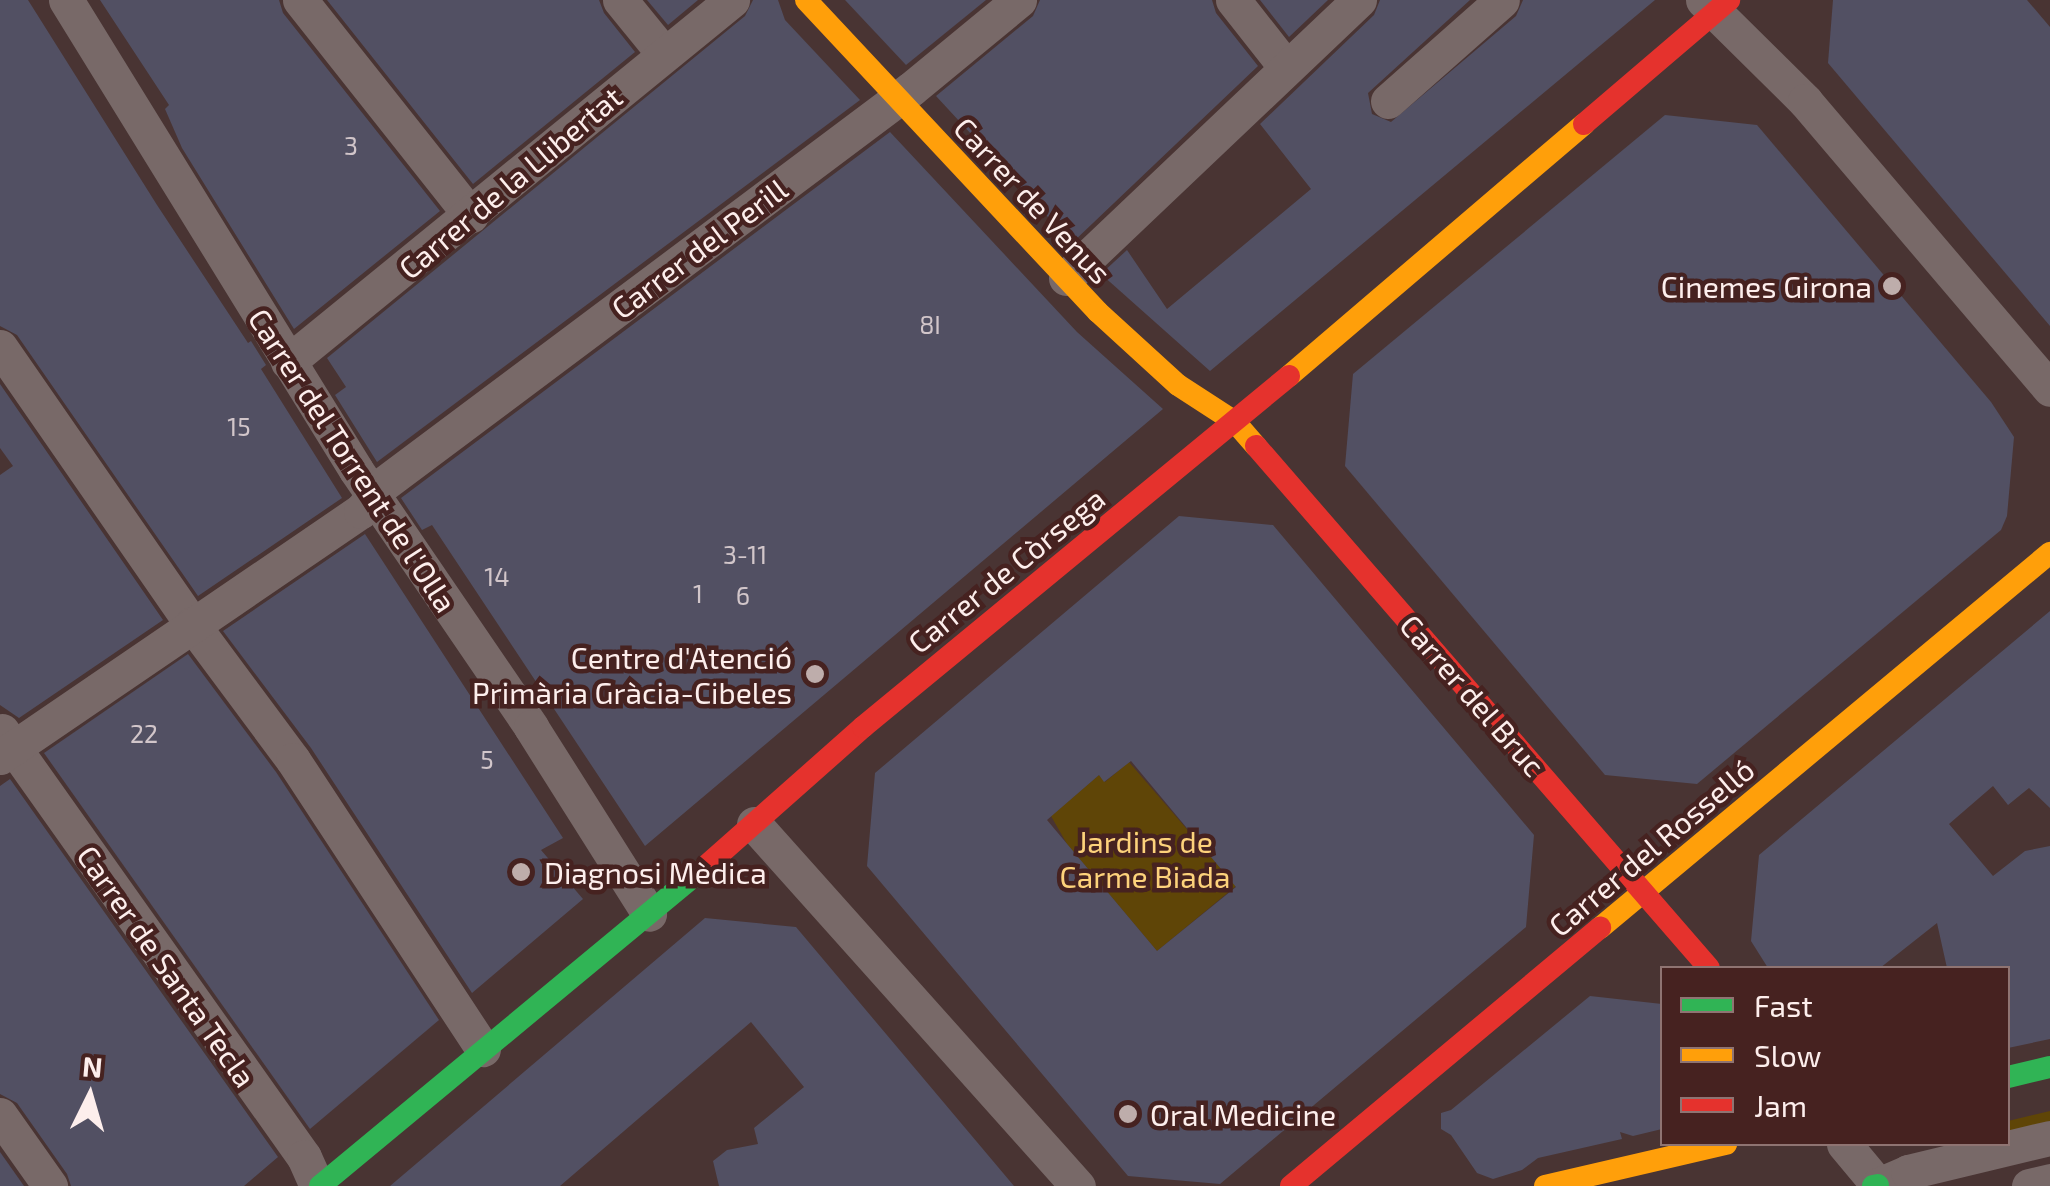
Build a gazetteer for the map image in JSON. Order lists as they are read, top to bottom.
{
  "streets": {
    "main road": [
      "Carrer de Venus",
      "Carrer de Còrsega",
      "Carrer del Bruc",
      "Carrer del Rosselló"
    ],
    "street": [
      "Carrer de la Llibertat",
      "Carrer del Perill",
      "Carrer del Torrent de l'Olla",
      "Carrer de Santa Tecla"
    ]
  },
  "crossings": [
    ["Carrer de la Llibertat", "Carrer del Torrent de l'Olla"],
    ["Carrer de Venus", "Carrer del Perill"],
    ["Carrer de Venus", "Carrer de Còrsega"],
    ["Carrer de Venus", "Carrer del Bruc"],
    ["Carrer del Perill", "Carrer del Torrent de l'Olla"],
    ["Carrer del Perill", "Carrer de Santa Tecla"],
    ["Carrer del Torrent de l'Olla", "Carrer de Còrsega"],
    ["Carrer de Còrsega", "Carrer del Bruc"],
    ["Carrer de Còrsega", "Carrer de Santa Tecla"],
    ["Carrer del Bruc", "Carrer del Rosselló"]
  ],
  "parks": ["Jardins de Carme Biada"],
  "places": [
    "Cinemes Girona",
    "Centre d'Atenció Primària Gràcia-Cibeles",
    "Diagnosi Mèdica",
    "Oral Medicine"
  ],
  "house_numbers": [
    "3",
    "8I",
    "15",
    "3-11",
    "14",
    "1",
    "6",
    "22",
    "5"
  ],
  "legend": ["Fast", "Slow", "Jam"],
  "north": "top"
}
